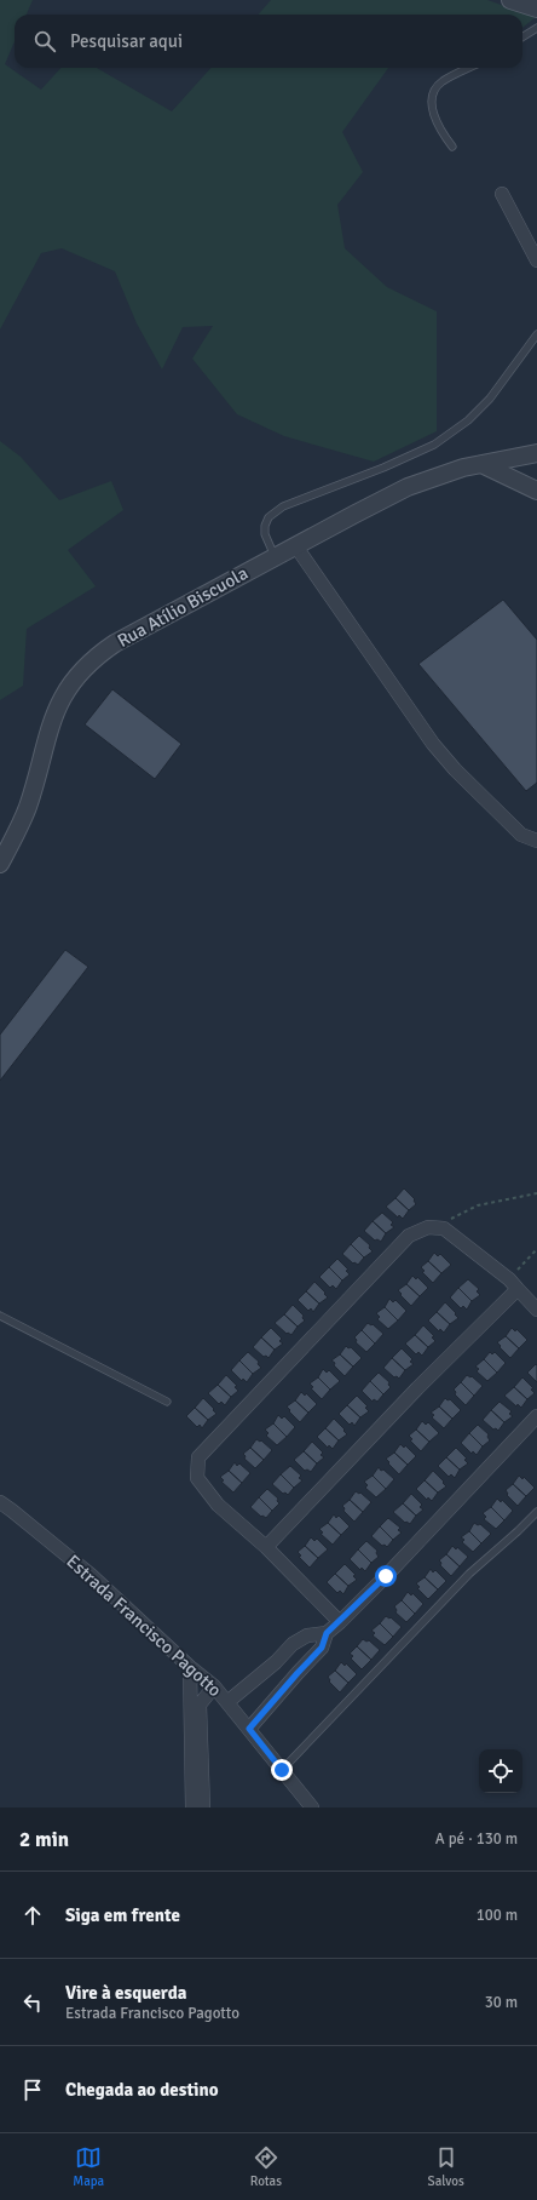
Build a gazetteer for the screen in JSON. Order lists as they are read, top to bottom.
{
  "streets": {
    "street": ["Rua Atílio Biscuola", "Estrada Francisco Pagotto"]
  },
  "page": {
    "search": "Pesquisar aqui",
    "heading": ["2 min", "A pé · 130 m"],
    "list": [
      ["Siga em frente", "100 m"],
      ["Vire à esquerda", "Estrada Francisco Pagotto", "30 m"],
      "Chegada ao destino"
    ],
    "nav": ["Mapa", "Rotas", "Salvos"]
  }
}
